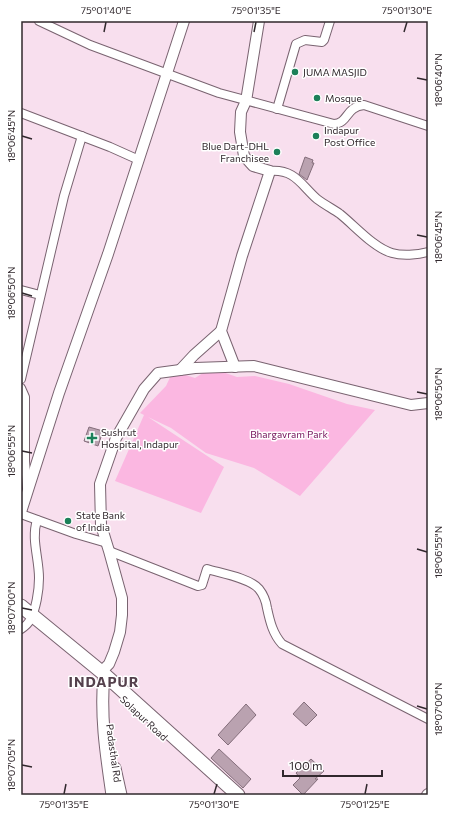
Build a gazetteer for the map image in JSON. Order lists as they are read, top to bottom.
{
  "streets": {
    "main road": ["Solapur Road", "Padasthal Rd"]
  },
  "crossings": [
    ["Solapur Road", "Padasthal Rd"]
  ],
  "districts": ["INDAPUR"],
  "parks": ["Bhargavram Park"],
  "places": {
    "other": [
      "JUMA MASJID",
      "Mosque",
      "Indapur Post Office",
      "Blue Dart-DHL Franchisee",
      "State Bank of India"
    ],
    "health": ["Sushrut Hospital, Indapur"]
  },
  "scale_bar": "100 m",
  "coordinates": [
    "75°01'40\"E",
    "75°01'35\"E",
    "75°01'30\"E",
    "18°06'40\"N",
    "18°06'45\"N",
    "18°06'50\"N",
    "18°06'55\"N",
    "18°07'00\"N",
    "18°07'05\"N",
    "75°01'25\"E"
  ]
}
